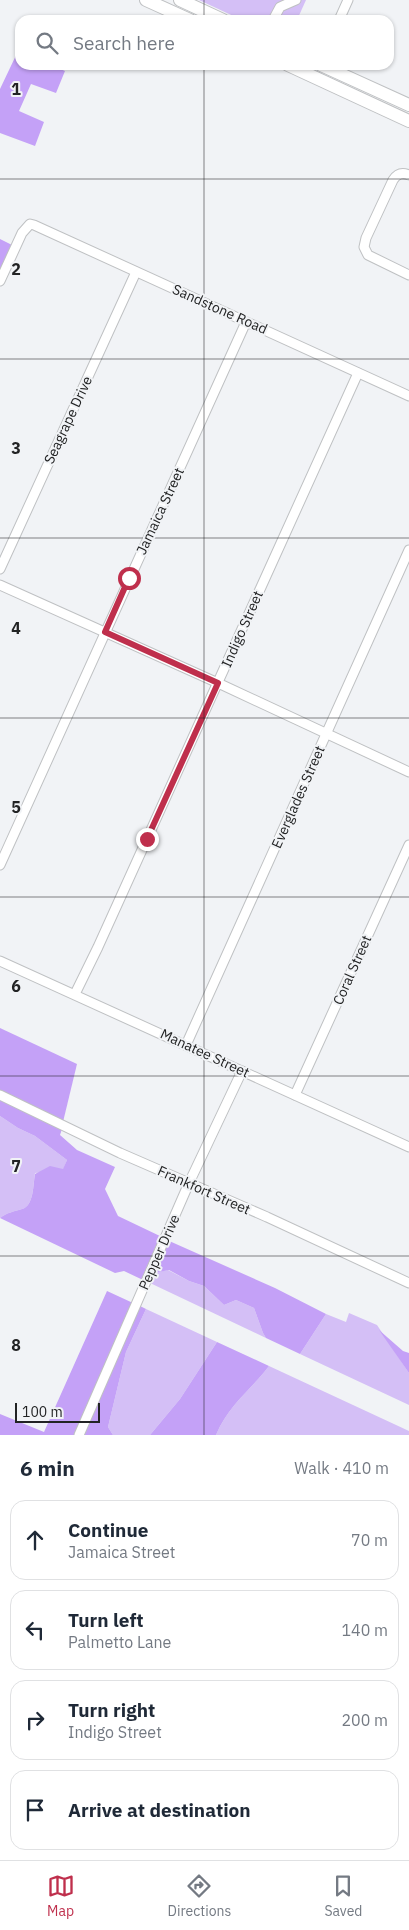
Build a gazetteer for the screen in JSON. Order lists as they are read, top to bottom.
{
  "streets": {
    "street": [
      "Sandstone Road",
      "Seagrape Drive",
      "Jamaica Street",
      "Indigo Street",
      "Everglades Street",
      "Coral Street",
      "Manatee Street",
      "Frankfort Street",
      "Pepper Drive"
    ]
  },
  "crossings": [
    ["Sandstone Road", "Seagrape Drive"],
    ["Sandstone Road", "Jamaica Street"],
    ["Sandstone Road", "Indigo Street"],
    ["Indigo Street", "Manatee Street"],
    ["Everglades Street", "Manatee Street"],
    ["Coral Street", "Manatee Street"],
    ["Manatee Street", "Pepper Drive"],
    ["Frankfort Street", "Pepper Drive"]
  ],
  "scale_bar": "100 m",
  "page": {
    "search": "Search here",
    "scale": "100 m",
    "heading": ["6 min", "Walk · 410 m"],
    "list": [
      ["Continue", "Jamaica Street", "70 m"],
      ["Turn left", "Palmetto Lane", "140 m"],
      ["Turn right", "Indigo Street", "200 m"],
      "Arrive at destination"
    ],
    "nav": ["Map", "Directions", "Saved"]
  },
  "grid": {
    "rows": [
      "1",
      "2",
      "3",
      "4",
      "5",
      "6",
      "7",
      "8"
    ]
  }
}
